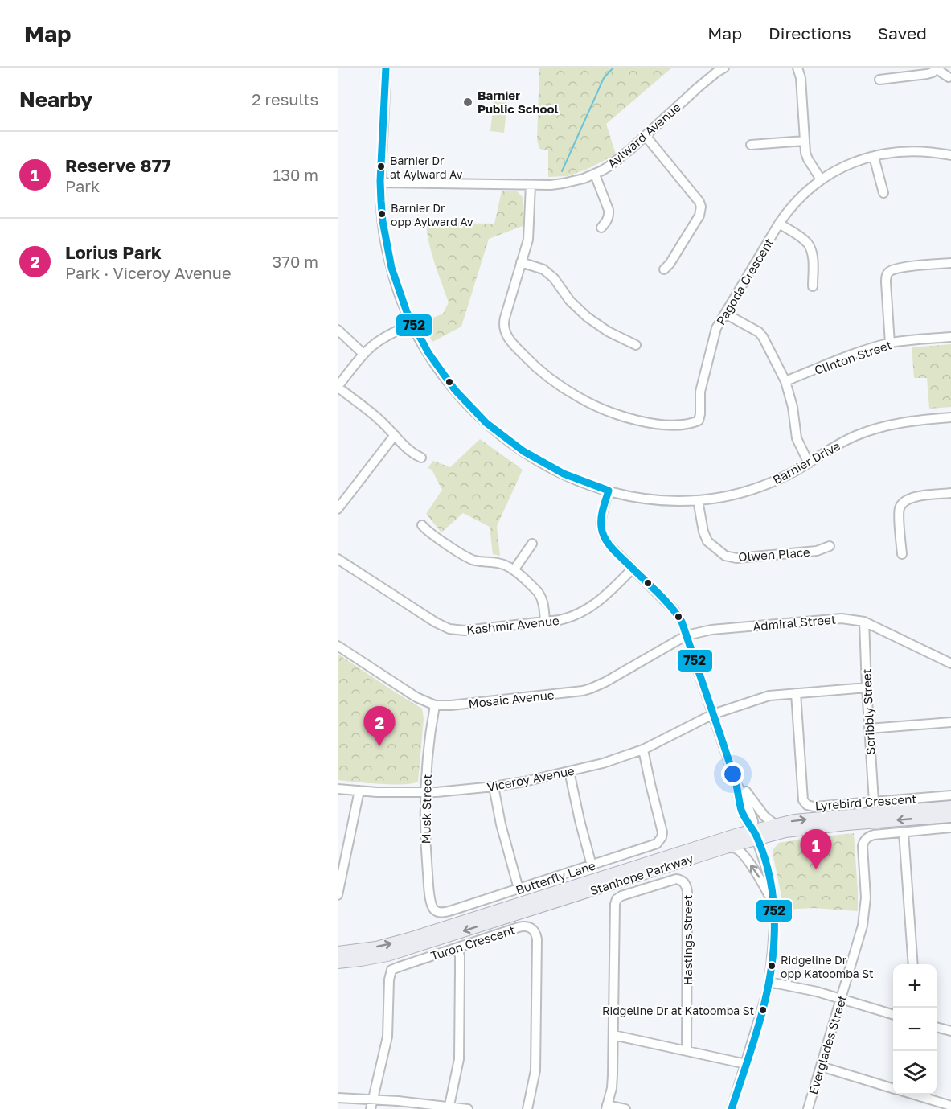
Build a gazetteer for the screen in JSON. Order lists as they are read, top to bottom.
{
  "streets": {
    "main road": ["Stanhope Parkway"],
    "street": [
      "Aylward Avenue",
      "Pagoda Crescent",
      "Clinton Street",
      "Barnier Drive",
      "Olwen Place",
      "Admiral Street",
      "Kashmir Avenue",
      "Mosaic Avenue",
      "Scribbly Street",
      "Viceroy Avenue",
      "Lyrebird Crescent",
      "Musk Street",
      "Butterfly Lane",
      "Hastings Street",
      "Turon Crescent",
      "Everglades Street"
    ]
  },
  "crossings": [
    ["Aylward Avenue", "Pagoda Crescent"],
    ["Aylward Avenue", "Barnier Drive"],
    ["Barnier Drive", "Olwen Place"],
    ["Admiral Street", "Mosaic Avenue"],
    ["Admiral Street", "Scribbly Street"],
    ["Mosaic Avenue", "Musk Street"],
    ["Scribbly Street", "Viceroy Avenue"],
    ["Scribbly Street", "Lyrebird Crescent"],
    ["Viceroy Avenue", "Lyrebird Crescent"],
    ["Viceroy Avenue", "Musk Street"],
    ["Viceroy Avenue", "Butterfly Lane"],
    ["Musk Street", "Butterfly Lane"]
  ],
  "places": [
    "Barnier Public School",
    "Barnier Dr at Aylward Av",
    "Barnier Dr opp Aylward Av",
    "Ridgeline Dr opp Katoomba St",
    "Ridgeline Dr at Katoomba St"
  ],
  "lines": ["transit line 752"],
  "page": {
    "header": "Map",
    "nav": ["Map", "Directions", "Saved"],
    "heading": ["Nearby", "2 results"],
    "list": [
      {
        "mark": "1",
        "name": "Reserve 877",
        "note": "Park",
        "value": "130 m"
      },
      {
        "mark": "2",
        "name": "Lorius Park",
        "note": "Park · Viceroy Avenue",
        "value": "370 m"
      }
    ],
    "pins": ["2", "1"],
    "map_buttons": ["+", "−"]
  }
}
